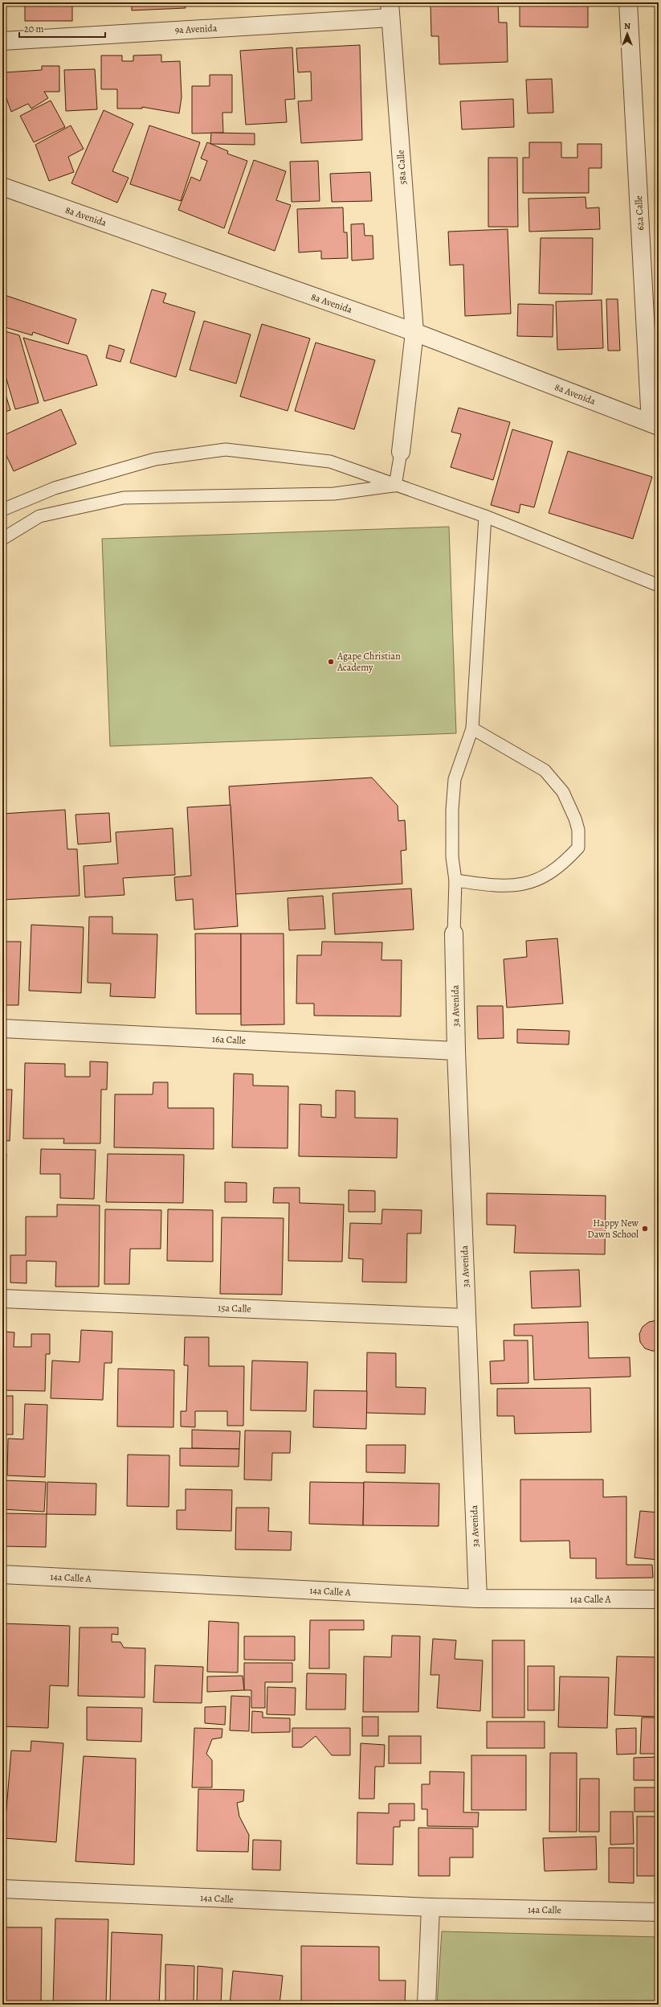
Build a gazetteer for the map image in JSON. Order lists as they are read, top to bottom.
{
  "streets": {
    "street": [
      "9a Avenida",
      "58a Calle",
      "62a Calle",
      "8a Avenida",
      "3a Avenida",
      "16a Calle",
      "15a Calle",
      "14a Calle A",
      "14a Calle"
    ]
  },
  "crossings": [
    ["9a Avenida", "58a Calle"],
    ["58a Calle", "8a Avenida"],
    ["62a Calle", "8a Avenida"],
    ["3a Avenida", "16a Calle"],
    ["3a Avenida", "15a Calle"],
    ["3a Avenida", "14a Calle A"]
  ],
  "places": ["Agape Christian Academy", "Happy New Dawn School"],
  "scale_bar": "20 m",
  "north": "top"
}
